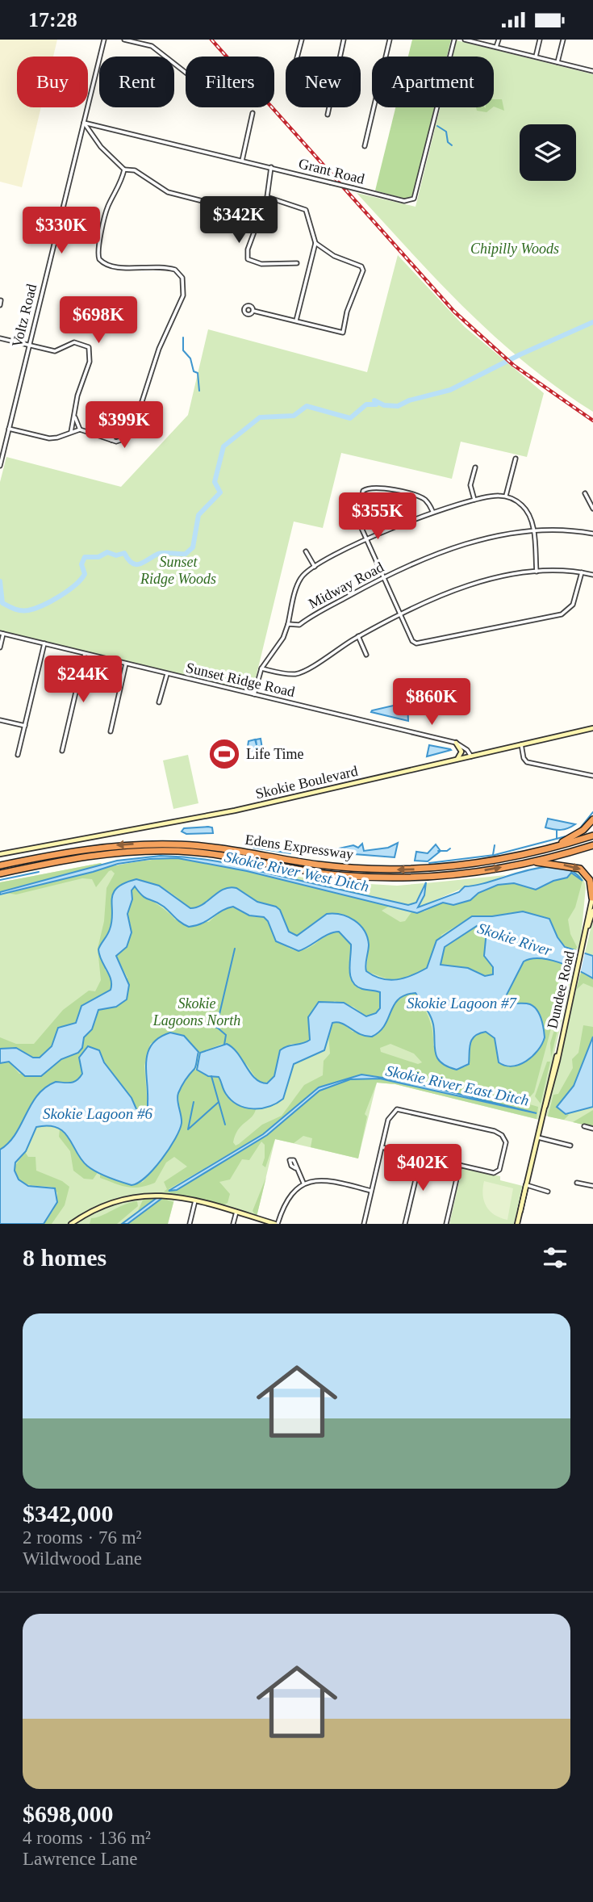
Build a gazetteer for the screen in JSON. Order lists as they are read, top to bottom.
{
  "streets": {
    "highway": ["Edens Expressway"],
    "main road": ["Skokie Boulevard", "Dundee Road"],
    "street": [
      "Grant Road",
      "Voltz Road",
      "Midway Road",
      "Sunset Ridge Road"
    ]
  },
  "crossings": [
    ["Grant Road", "Voltz Road"],
    ["Sunset Ridge Road", "Skokie Boulevard"]
  ],
  "water": [
    "Skokie River West Ditch",
    "Skokie River",
    "Skokie Lagoon #7",
    "Skokie River East Ditch",
    "Skokie Lagoon #6"
  ],
  "parks": ["Chipilly Woods", "Sunset Ridge Woods", "Skokie Lagoons North"],
  "places": {
    "sports": ["Life Time"]
  },
  "page": {
    "status": "17:28",
    "chip": [
      "Buy",
      "Rent",
      "Filters",
      "New",
      "Apartment"
    ],
    "price": [
      "$342K",
      "$330K",
      "$698K",
      "$399K",
      "$355K",
      "$244K",
      "$860K",
      "$402K"
    ],
    "heading": "8 homes",
    "list": [
      {
        "name": "$342,000",
        "note": "2 rooms · 76 m² · Wildwood Lane"
      },
      {
        "name": "$698,000",
        "note": "4 rooms · 136 m² · Lawrence Lane"
      }
    ]
  }
}
